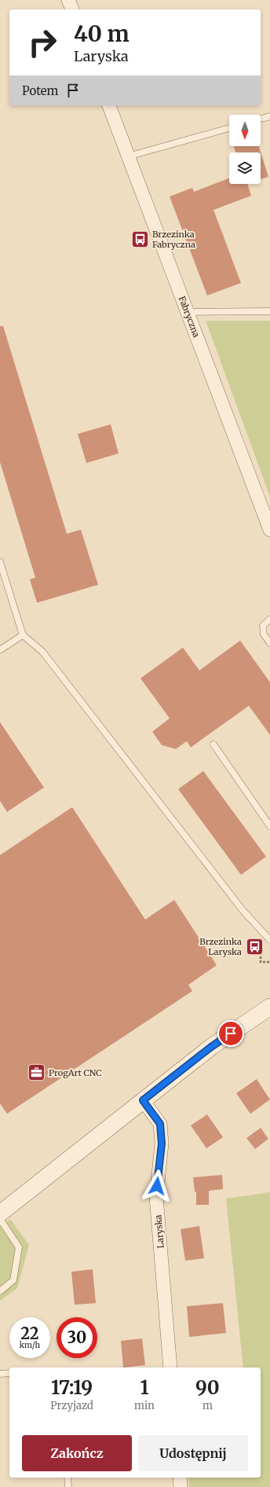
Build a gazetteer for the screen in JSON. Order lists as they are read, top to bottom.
{
  "streets": {
    "street": ["Fabryczna", "Laryska"]
  },
  "places": {
    "bus stop": ["Brzezinka Fabryczna", "Brzezinka Laryska"],
    "office": ["ProgArt CNC"]
  },
  "north": "bottom",
  "page": {
    "turn": ["40 m", "Laryska"],
    "then": "Potem",
    "speed": "22 km/h",
    "limit": "30",
    "eta": [
      "17:19",
      "Przyjazd",
      "1",
      "min",
      "90",
      "m"
    ],
    "buttons": ["Zakończ", "Udostępnij"]
  }
}
